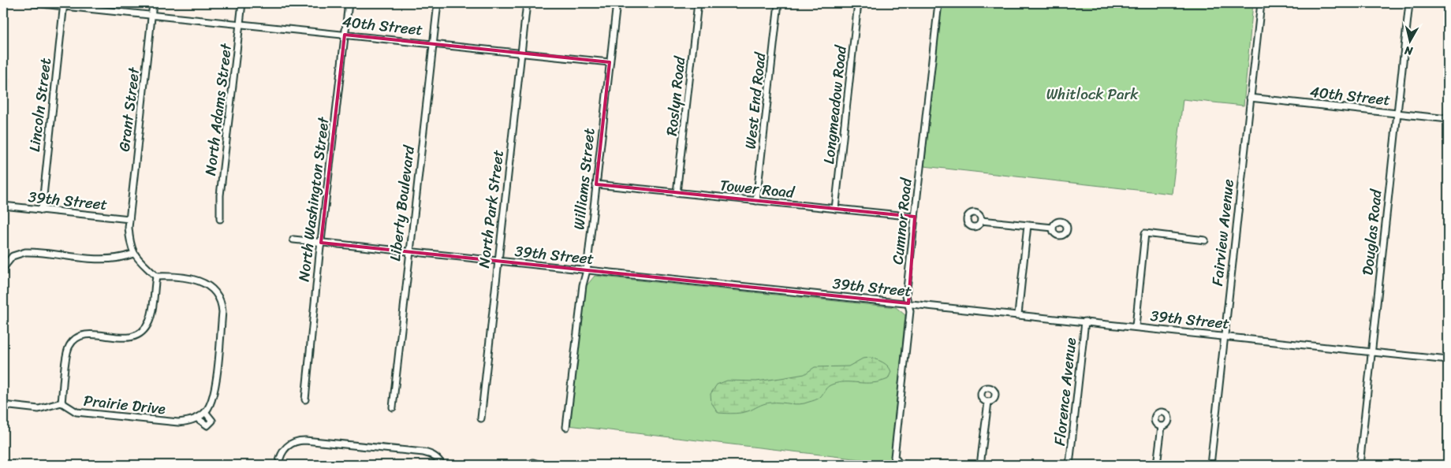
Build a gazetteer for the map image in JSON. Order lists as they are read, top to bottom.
{
  "streets": {
    "street": [
      "40th Street",
      "Roslyn Road",
      "West End Road",
      "Lincoln Street",
      "Longmeadow Road",
      "Grant Street",
      "North Adams Street",
      "Williams Street",
      "Tower Road",
      "North Washington Street",
      "39th Street",
      "Liberty Boulevard",
      "North Park Street",
      "Cumnor Road",
      "Fairview Avenue",
      "Douglas Road",
      "Florence Avenue",
      "Prairie Drive"
    ]
  },
  "crossings": [
    ["40th Street", "Lincoln Street"],
    ["40th Street", "Grant Street"],
    ["40th Street", "North Adams Street"],
    ["40th Street", "Williams Street"],
    ["40th Street", "North Washington Street"],
    ["40th Street", "Liberty Boulevard"],
    ["40th Street", "North Park Street"],
    ["40th Street", "Fairview Avenue"],
    ["40th Street", "Douglas Road"],
    ["Roslyn Road", "Tower Road"],
    ["West End Road", "Tower Road"],
    ["Lincoln Street", "39th Street"],
    ["Longmeadow Road", "Tower Road"],
    ["Grant Street", "39th Street"],
    ["Williams Street", "Tower Road"],
    ["Williams Street", "39th Street"],
    ["Tower Road", "Cumnor Road"],
    ["North Washington Street", "39th Street"],
    ["39th Street", "Liberty Boulevard"],
    ["39th Street", "North Park Street"],
    ["39th Street", "Cumnor Road"],
    ["39th Street", "Fairview Avenue"],
    ["39th Street", "Douglas Road"],
    ["39th Street", "Florence Avenue"]
  ],
  "parks": ["Whitlock Park"],
  "north": "bottom"
}
